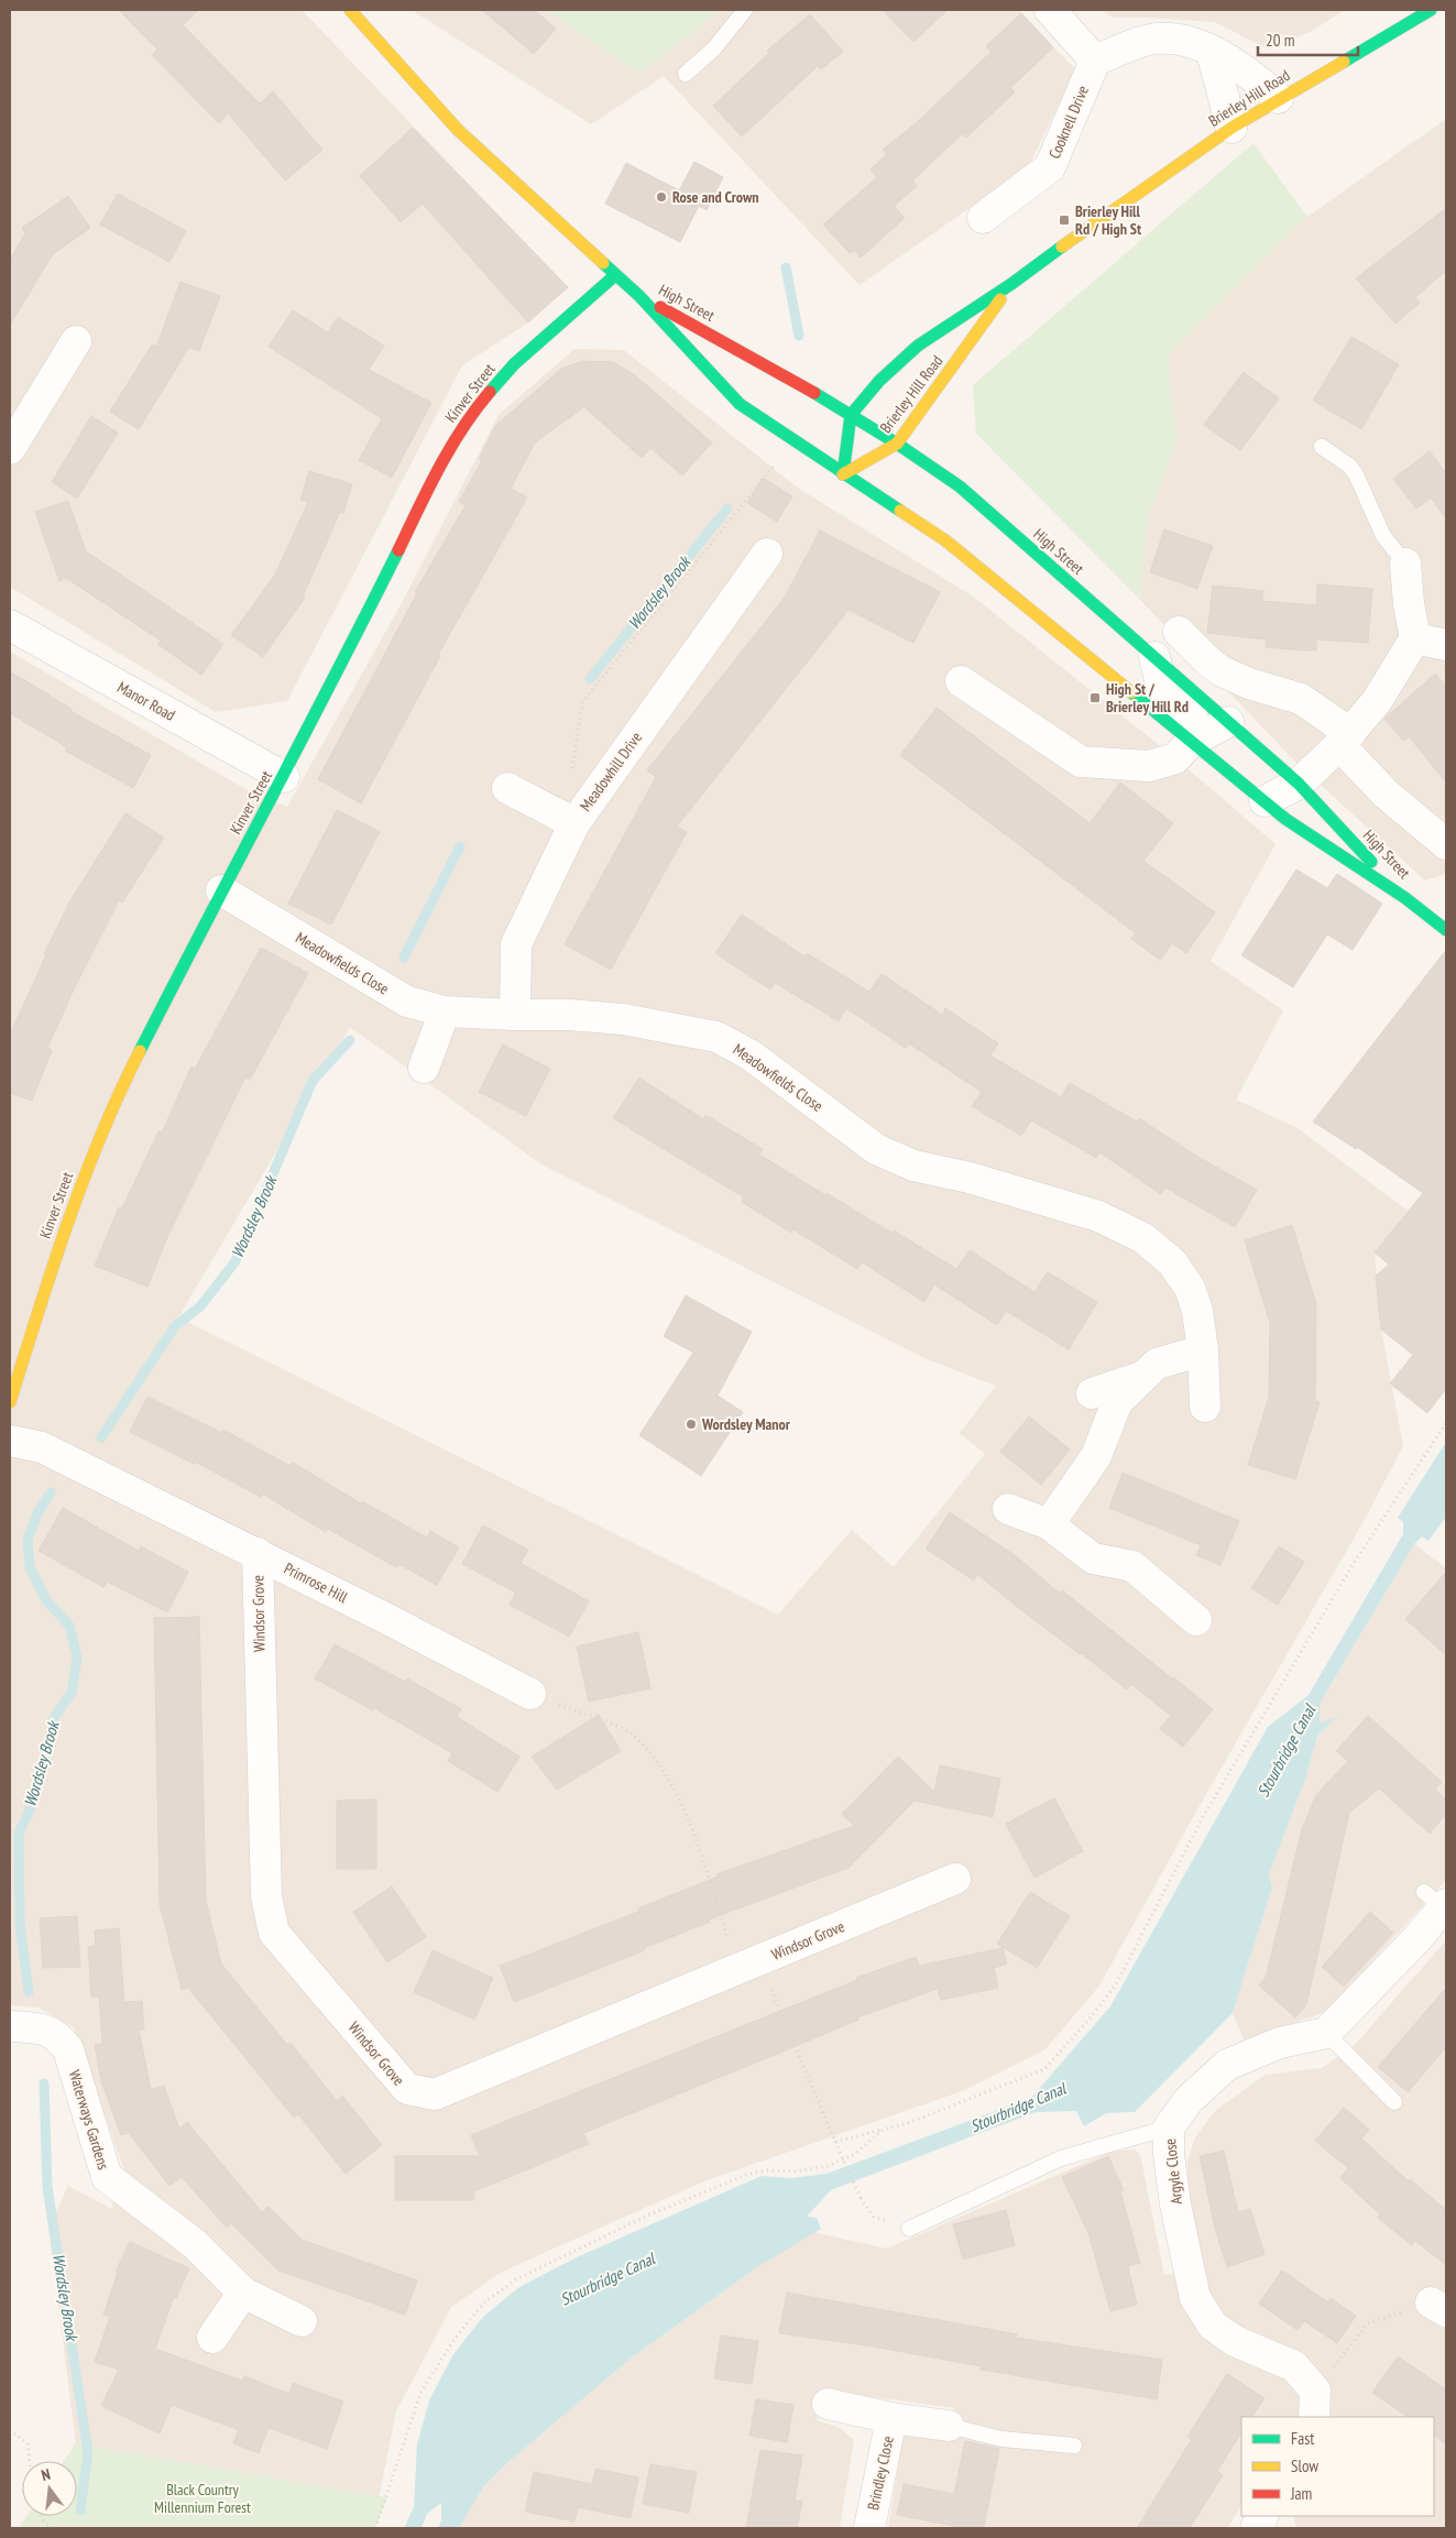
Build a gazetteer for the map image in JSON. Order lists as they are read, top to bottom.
{
  "streets": {
    "main road": ["Brierley Hill Road", "High Street", "Kinver Street"],
    "street": [
      "Cooknell Drive",
      "Manor Road",
      "Meadowhill Drive",
      "Meadowfields Close",
      "Primrose Hill",
      "Windsor Grove",
      "Waterways Gardens",
      "Argyle Close",
      "Brindley Close"
    ]
  },
  "crossings": [
    ["Brierley Hill Road", "High Street"],
    ["High Street", "Kinver Street"],
    ["Kinver Street", "Manor Road"],
    ["Kinver Street", "Meadowfields Close"],
    ["Meadowhill Drive", "Meadowfields Close"],
    ["Primrose Hill", "Windsor Grove"]
  ],
  "water": ["Wordsley Brook", "Stourbridge Canal"],
  "parks": ["Black Country Millennium Forest"],
  "places": {
    "other": ["Rose and Crown", "Wordsley Manor"],
    "transit": ["Brierley Hill Rd / High St", "High St / Brierley Hill Rd"]
  },
  "legend": ["Fast", "Slow", "Jam"],
  "scale_bar": "20 m",
  "north": "top"
}
